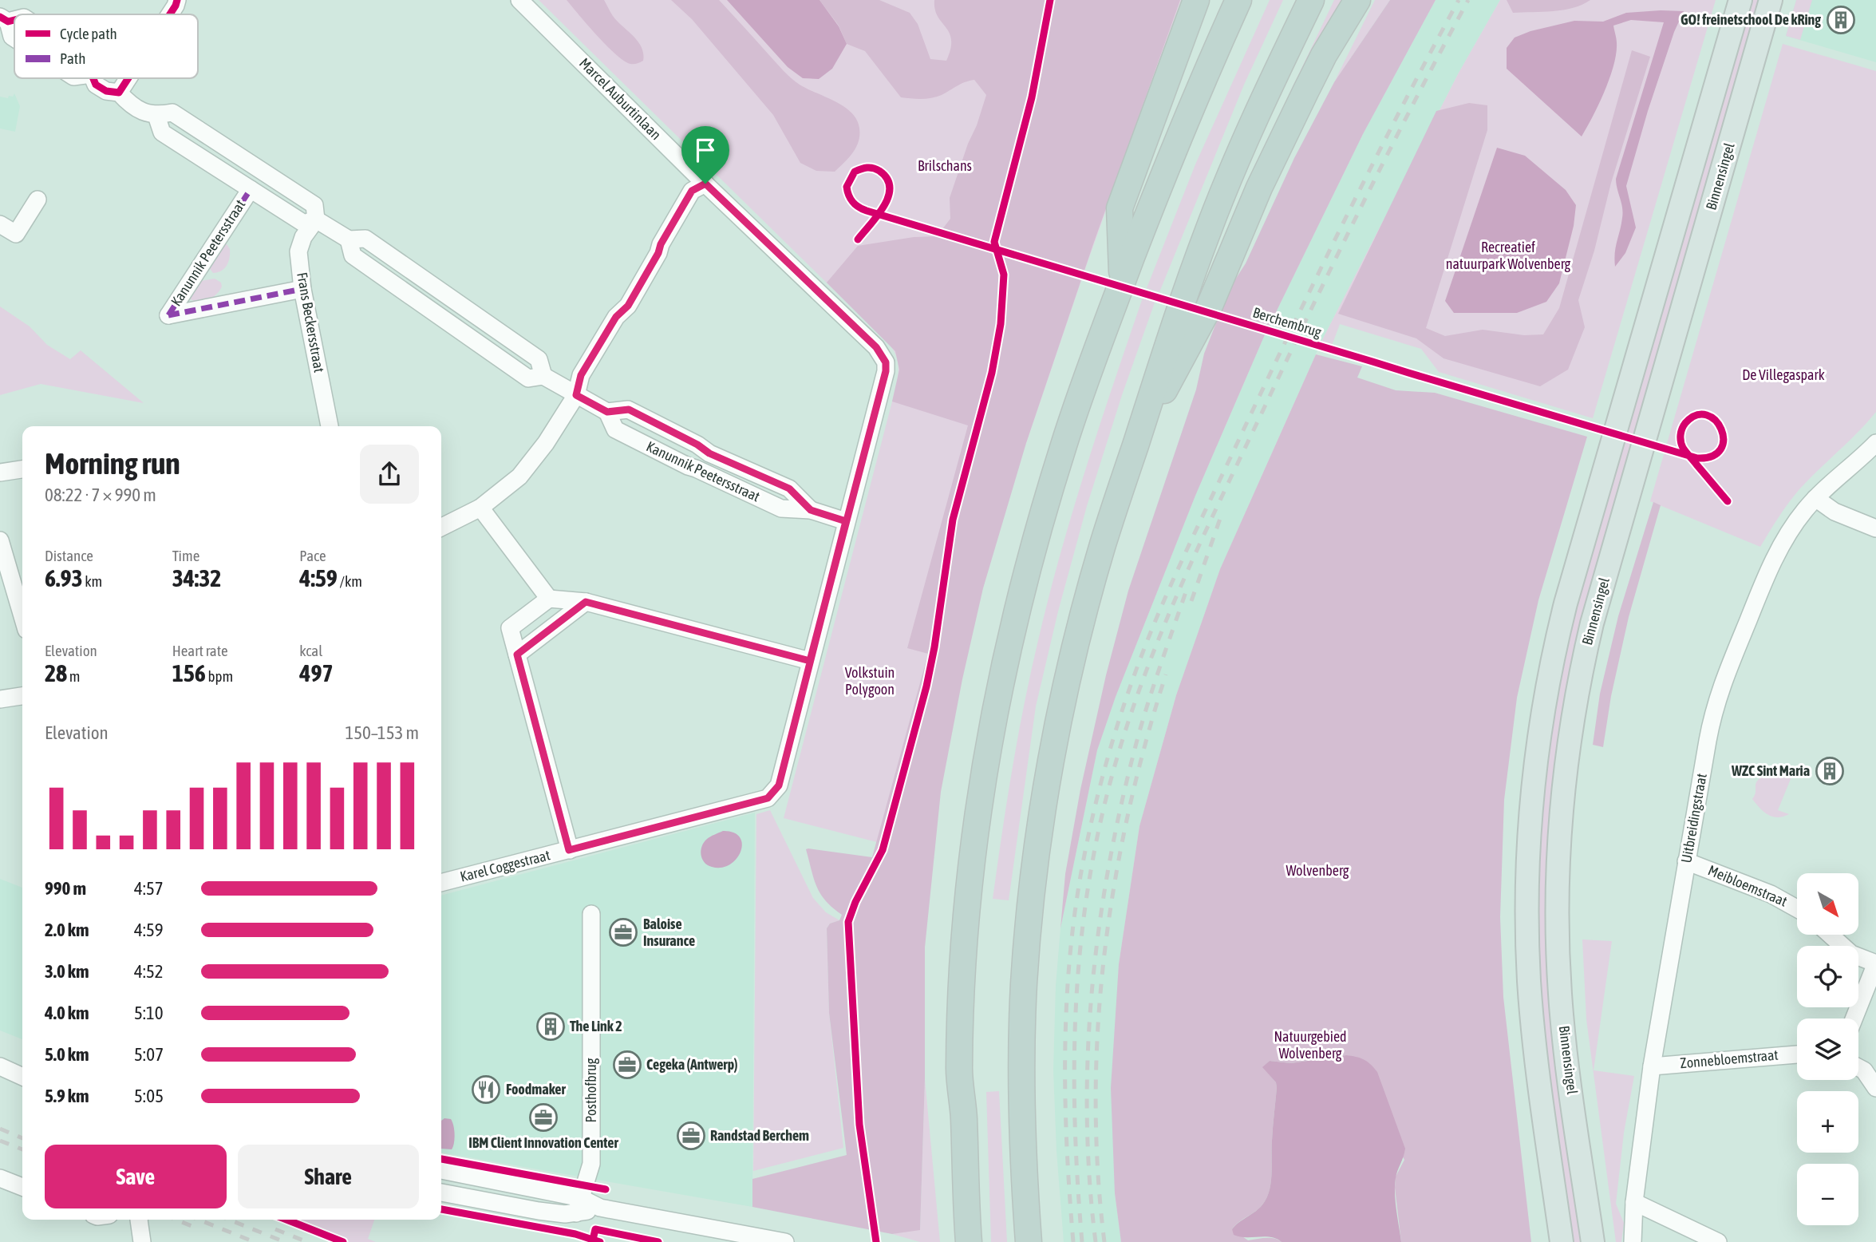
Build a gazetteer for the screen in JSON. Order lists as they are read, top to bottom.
{
  "streets": {
    "main road": ["Binnensingel"],
    "street": [
      "Marcel Auburtinlaan",
      "Kanunnik Peetersstraat",
      "Frans Beckersstraat",
      "Uitbreidingstraat",
      "Karel Coggestraat",
      "Meibloemstraat",
      "Zonnebloemstraat",
      "Posthofbrug"
    ],
    "cycle path": ["Berchembrug"]
  },
  "crossings": [
    ["Marcel Auburtinlaan", "Kanunnik Peetersstraat"],
    ["Kanunnik Peetersstraat", "Frans Beckersstraat"],
    ["Uitbreidingstraat", "Meibloemstraat"],
    ["Uitbreidingstraat", "Zonnebloemstraat"]
  ],
  "parks": [
    "Brilschans",
    "Recreatief natuurpark Wolvenberg",
    "De Villegaspark",
    "Volkstuin Polygoon",
    "Wolvenberg",
    "Natuurgebied Wolvenberg"
  ],
  "places": {
    "building": ["GO! freinetschool De kRing", "WZC Sint Maria", "The Link 2"],
    "office": [
      "Baloise Insurance",
      "Cegeka (Antwerp)",
      "IBM Client Innovation Center",
      "Randstad Berchem"
    ],
    "restaurant": ["Foodmaker"]
  },
  "legend": ["Cycle path", "Path"],
  "north": "bottom right",
  "page": {
    "heading": ["Morning run", "08:22 · 7 × 990 m"],
    "stats": [
      ["Distance", "6.93 km"],
      ["Time", "34:32"],
      ["Pace", "4:59 /km"],
      ["Elevation", "28 m"],
      ["Heart rate", "156 bpm"],
      ["kcal", "497"]
    ],
    "chart": ["Elevation", "150–153 m"],
    "list": [
      {
        "name": "990 m",
        "note": "4:57"
      },
      {
        "name": "2.0 km",
        "note": "4:59"
      },
      {
        "name": "3.0 km",
        "note": "4:52"
      },
      {
        "name": "4.0 km",
        "note": "5:10"
      },
      {
        "name": "5.0 km",
        "note": "5:07"
      },
      {
        "name": "5.9 km",
        "note": "5:05"
      }
    ],
    "map_buttons": ["+", "−"],
    "buttons": ["Save", "Share"]
  }
}
